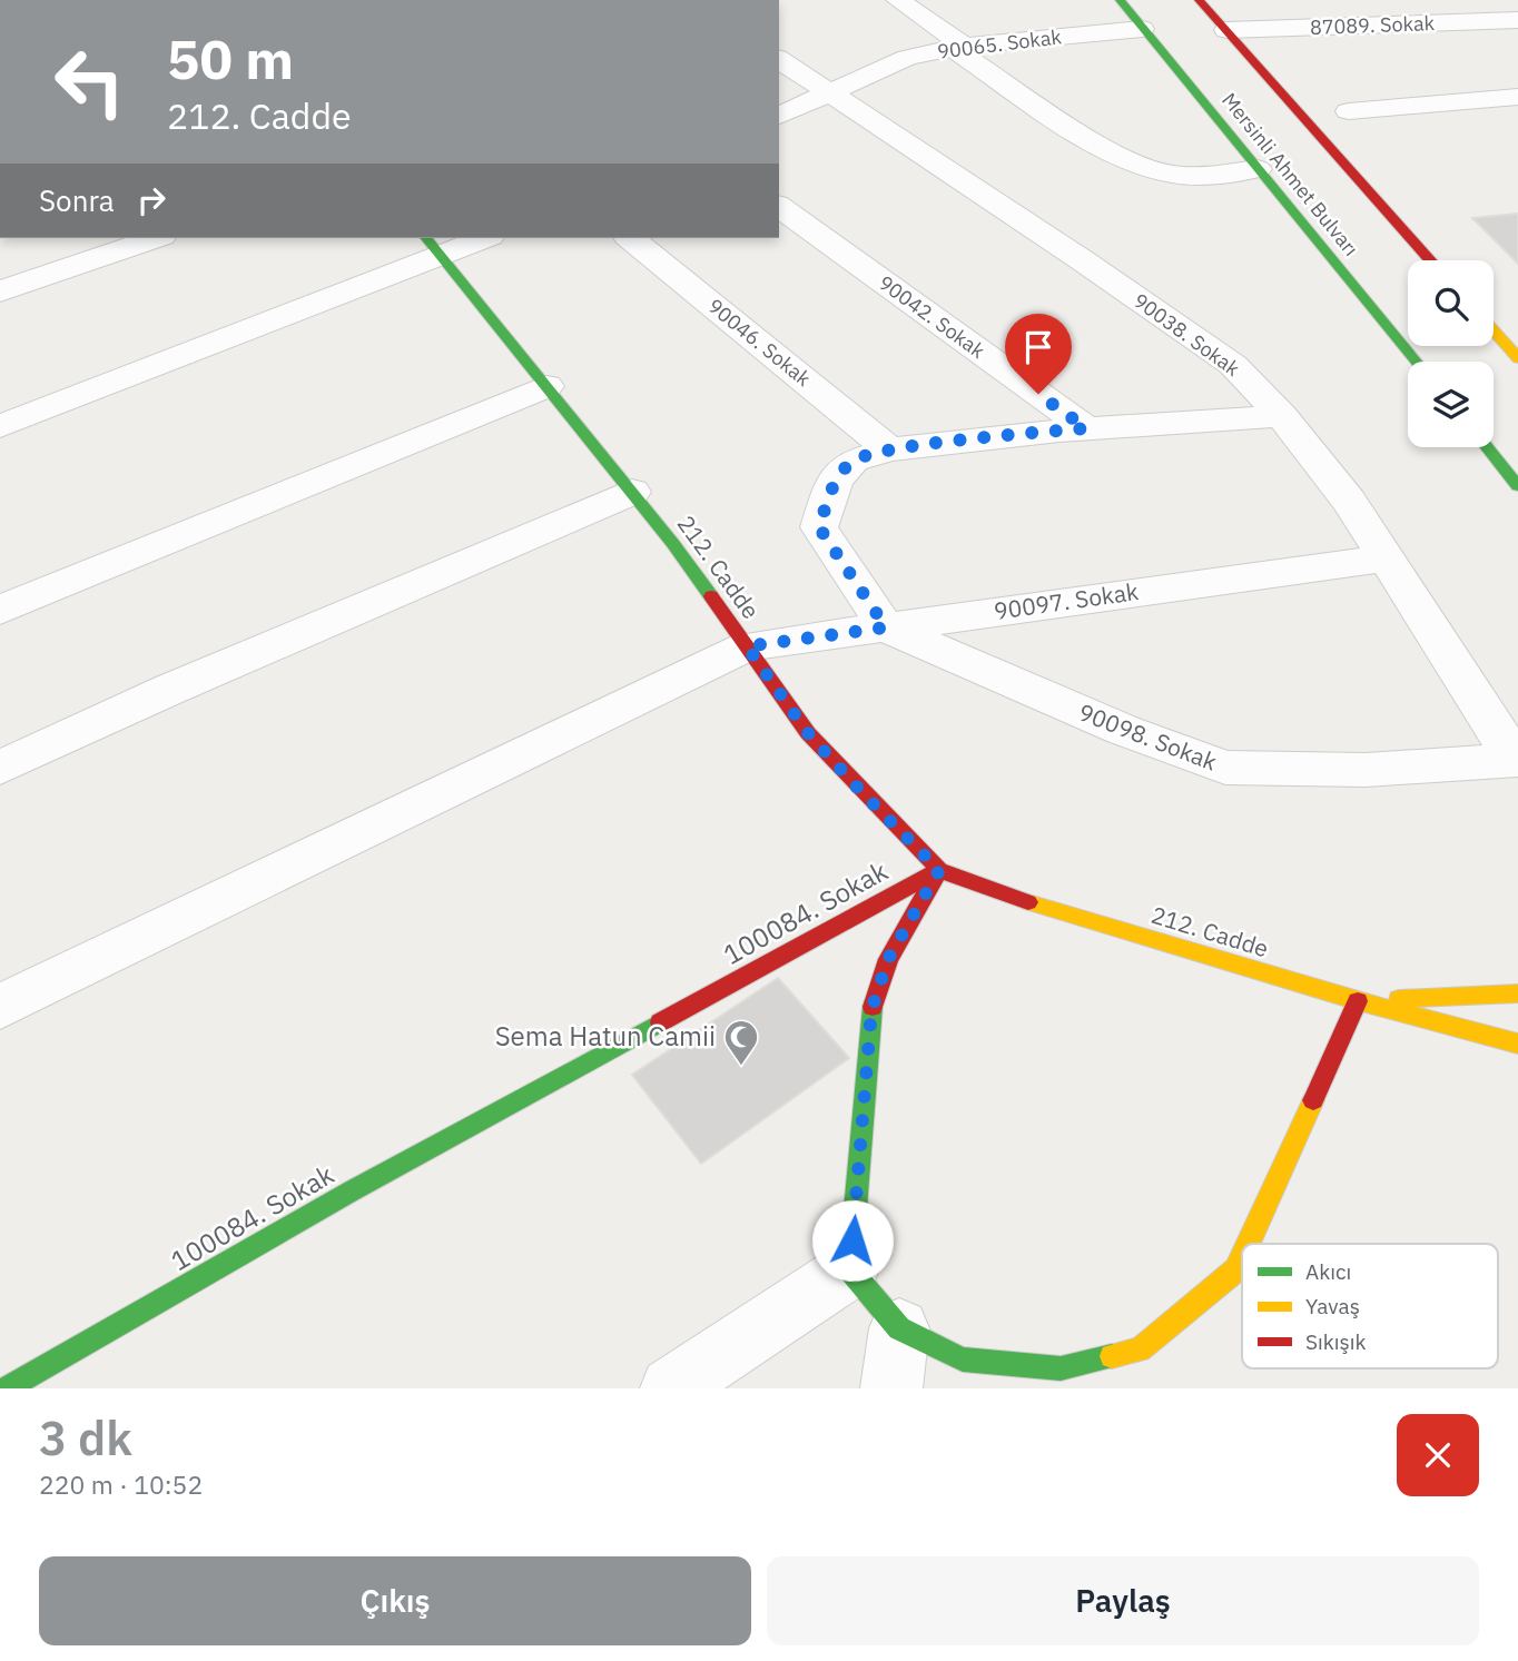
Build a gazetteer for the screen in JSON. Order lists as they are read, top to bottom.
{
  "streets": {
    "street": [
      "87089. Sokak",
      "90065. Sokak",
      "Mersinli Ahmet Bulvarı",
      "90042. Sokak",
      "90038. Sokak",
      "90046. Sokak",
      "212. Cadde",
      "90097. Sokak",
      "90098. Sokak",
      "100084. Sokak"
    ]
  },
  "crossings": [
    ["87089. Sokak", "Mersinli Ahmet Bulvarı"],
    ["90065. Sokak", "Mersinli Ahmet Bulvarı"],
    ["90065. Sokak", "90038. Sokak"],
    ["90038. Sokak", "90097. Sokak"],
    ["90038. Sokak", "90098. Sokak"],
    ["212. Cadde", "90097. Sokak"],
    ["212. Cadde", "100084. Sokak"],
    ["90097. Sokak", "90098. Sokak"]
  ],
  "places": {
    "mosque": ["Sema Hatun Camii"]
  },
  "legend": ["Akıcı", "Yavaş", "Sıkışık"],
  "page": {
    "turn": ["50 m", "212. Cadde"],
    "then": "Sonra",
    "heading": ["3 dk", "220 m · 10:52"],
    "buttons": ["Çıkış", "Paylaş"]
  }
}
